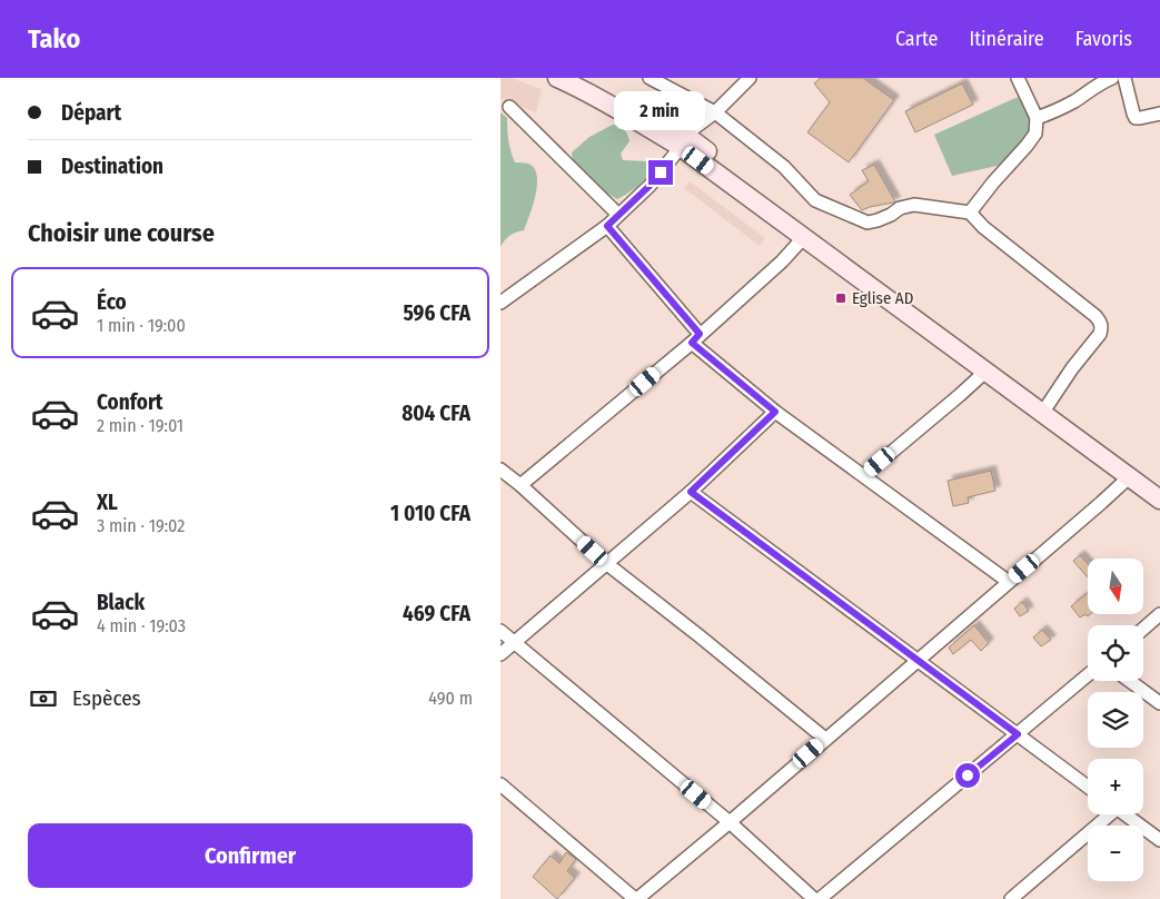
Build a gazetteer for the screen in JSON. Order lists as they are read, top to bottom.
{
  "places": {
    "transit": ["Eglise AD"]
  },
  "north": "bottom",
  "page": {
    "header": "Tako",
    "nav": ["Carte", "Itinéraire", "Favoris"],
    "banner": ["Départ", "Destination"],
    "bubble": "2 min",
    "heading": "Choisir une course",
    "list": [
      {
        "name": "Éco",
        "note": "1 min · 19:00",
        "value": "596 CFA"
      },
      {
        "name": "Confort",
        "note": "2 min · 19:01",
        "value": "804 CFA"
      },
      {
        "name": "XL",
        "note": "3 min · 19:02",
        "value": "1 010 CFA"
      },
      {
        "name": "Black",
        "note": "4 min · 19:03",
        "value": "469 CFA"
      }
    ],
    "map_buttons": ["+", "−"],
    "pay": ["Espèces", "490 m"],
    "buttons": "Confirmer"
  }
}
